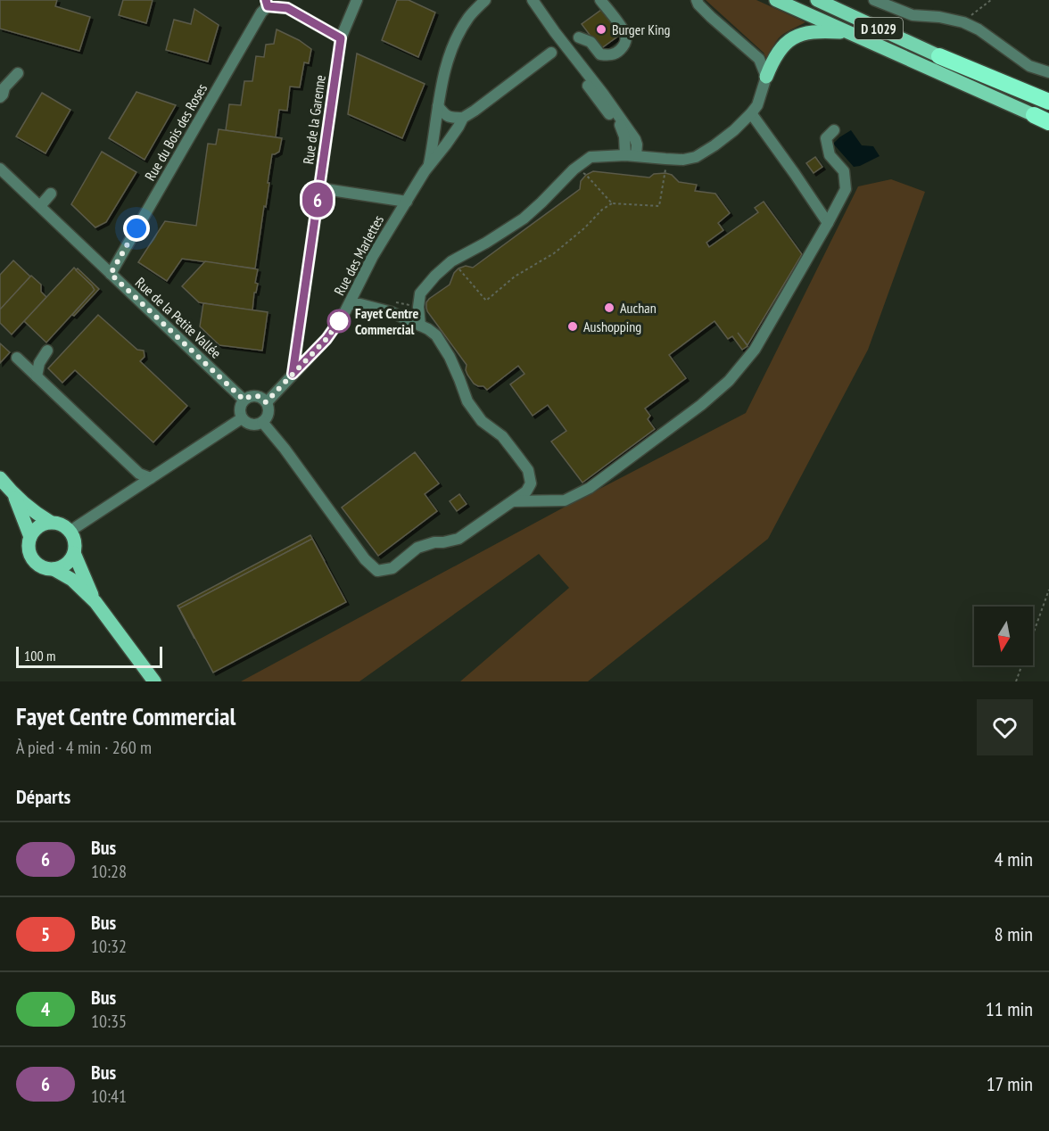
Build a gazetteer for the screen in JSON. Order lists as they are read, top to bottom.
{
  "streets": {
    "highway": ["D 1029"],
    "street": [
      "Rue de la Garenne",
      "Rue du Bois des Roses",
      "Rue des Marlettes",
      "Rue de la Petite Vallée"
    ]
  },
  "crossings": [
    ["Rue de la Garenne", "Rue des Marlettes"],
    ["Rue du Bois des Roses", "Rue de la Petite Vallée"],
    ["Rue des Marlettes", "Rue de la Petite Vallée"]
  ],
  "places": [
    "Burger King",
    "Auchan",
    "Fayet Centre Commercial",
    "Aushopping"
  ],
  "lines": ["bus line 6"],
  "scale_bar": "100 m",
  "north": "bottom",
  "page": {
    "on_map": "6",
    "scale": "100 m",
    "heading": [
      ["Fayet Centre Commercial", "À pied · 4 min · 260 m"],
      "Départs"
    ],
    "list": [
      {
        "mark": "6",
        "name": "Bus",
        "note": "10:28",
        "value": "4 min"
      },
      {
        "mark": "5",
        "name": "Bus",
        "note": "10:32",
        "value": "8 min"
      },
      {
        "mark": "4",
        "name": "Bus",
        "note": "10:35",
        "value": "11 min"
      },
      {
        "mark": "6",
        "name": "Bus",
        "note": "10:41",
        "value": "17 min"
      }
    ]
  }
}
